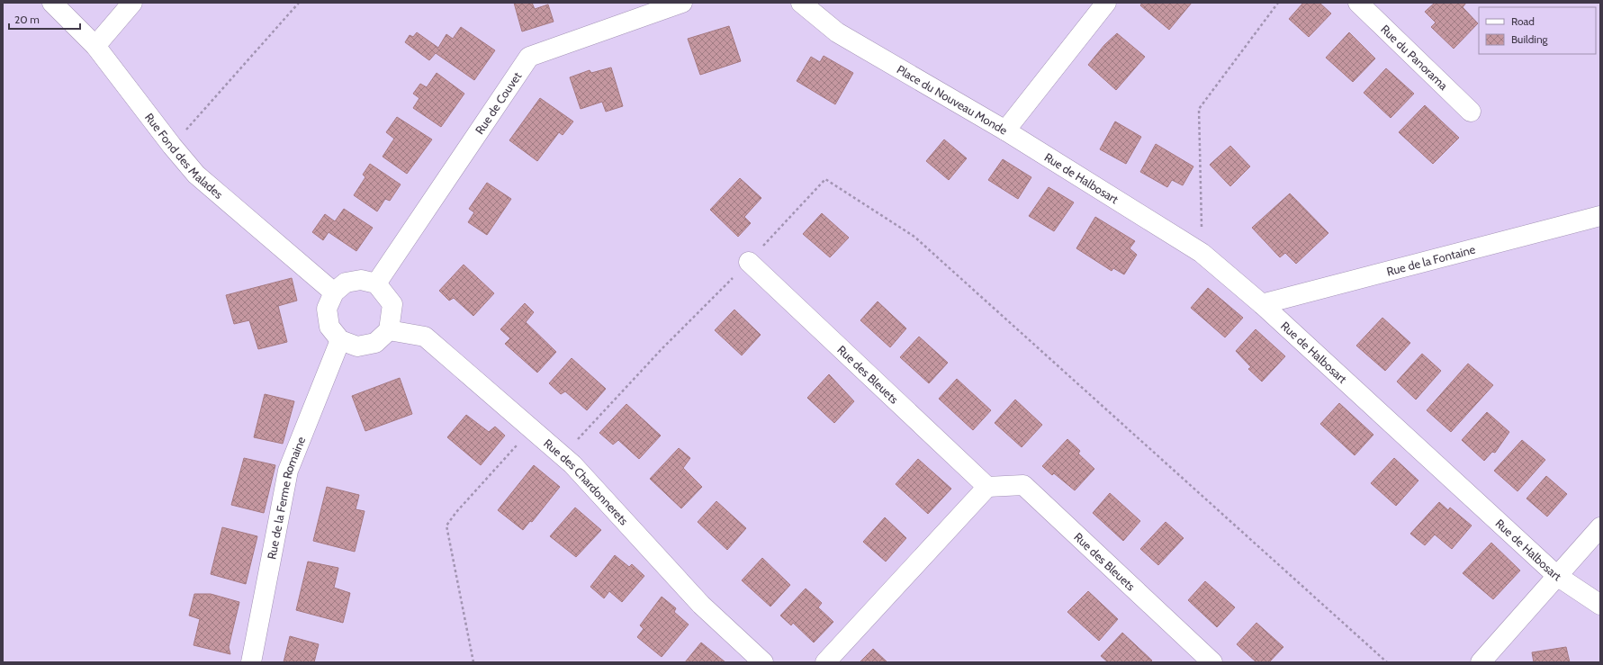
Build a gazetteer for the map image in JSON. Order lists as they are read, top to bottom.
{
  "streets": {
    "street": [
      "Rue du Panorama",
      "Place du Nouveau Monde",
      "Rue de Couvet",
      "Rue Fond des Malades",
      "Rue de Halbosart",
      "Rue de la Fontaine",
      "Rue des Bleuets",
      "Rue des Chardonnerets",
      "Rue de la Ferme Romaine"
    ]
  },
  "crossings": [
    ["Place du Nouveau Monde", "Rue de Halbosart"],
    ["Rue de Couvet", "Rue Fond des Malades"],
    ["Rue de Couvet", "Rue des Chardonnerets"],
    ["Rue de Couvet", "Rue de la Ferme Romaine"],
    ["Rue Fond des Malades", "Rue des Chardonnerets"],
    ["Rue Fond des Malades", "Rue de la Ferme Romaine"],
    ["Rue de Halbosart", "Rue de la Fontaine"],
    ["Rue des Chardonnerets", "Rue de la Ferme Romaine"]
  ],
  "legend": ["Road", "Building"],
  "scale_bar": "20 m"
}
